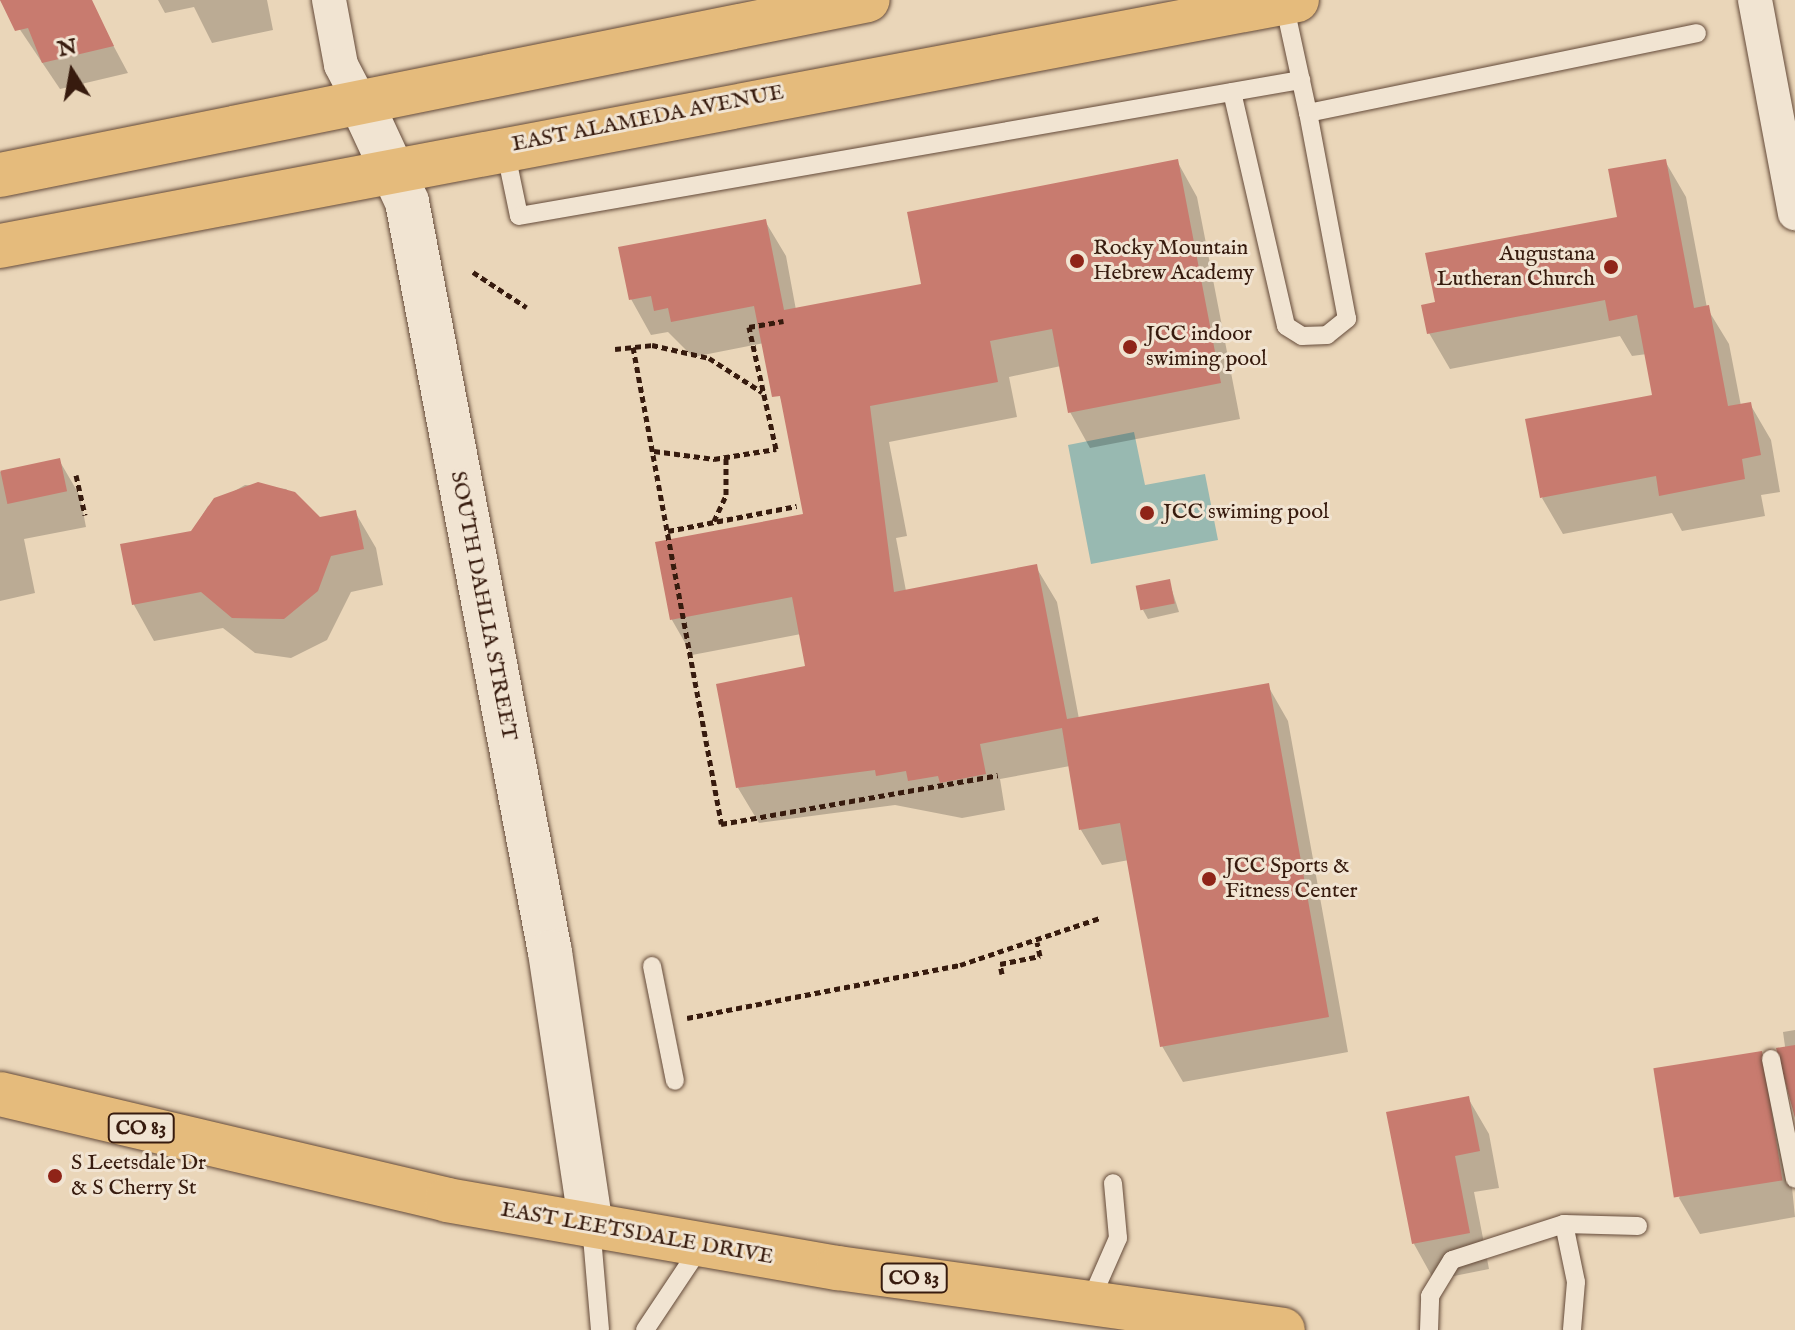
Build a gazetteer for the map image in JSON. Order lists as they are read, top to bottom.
{
  "streets": {
    "main road": ["EAST ALAMEDA AVENUE", "CO 83", "EAST LEETSDALE DRIVE"],
    "street": ["SOUTH DAHLIA STREET"]
  },
  "crossings": [
    ["EAST ALAMEDA AVENUE", "SOUTH DAHLIA STREET"],
    ["SOUTH DAHLIA STREET", "EAST LEETSDALE DRIVE"]
  ],
  "places": [
    "Rocky Mountain Hebrew Academy",
    "Augustana Lutheran Church",
    "JCC indoor swiming pool",
    "JCC swiming pool",
    "JCC Sports & Fitness Center",
    "S Leetsdale Dr & S Cherry St"
  ],
  "north": "top"
}
